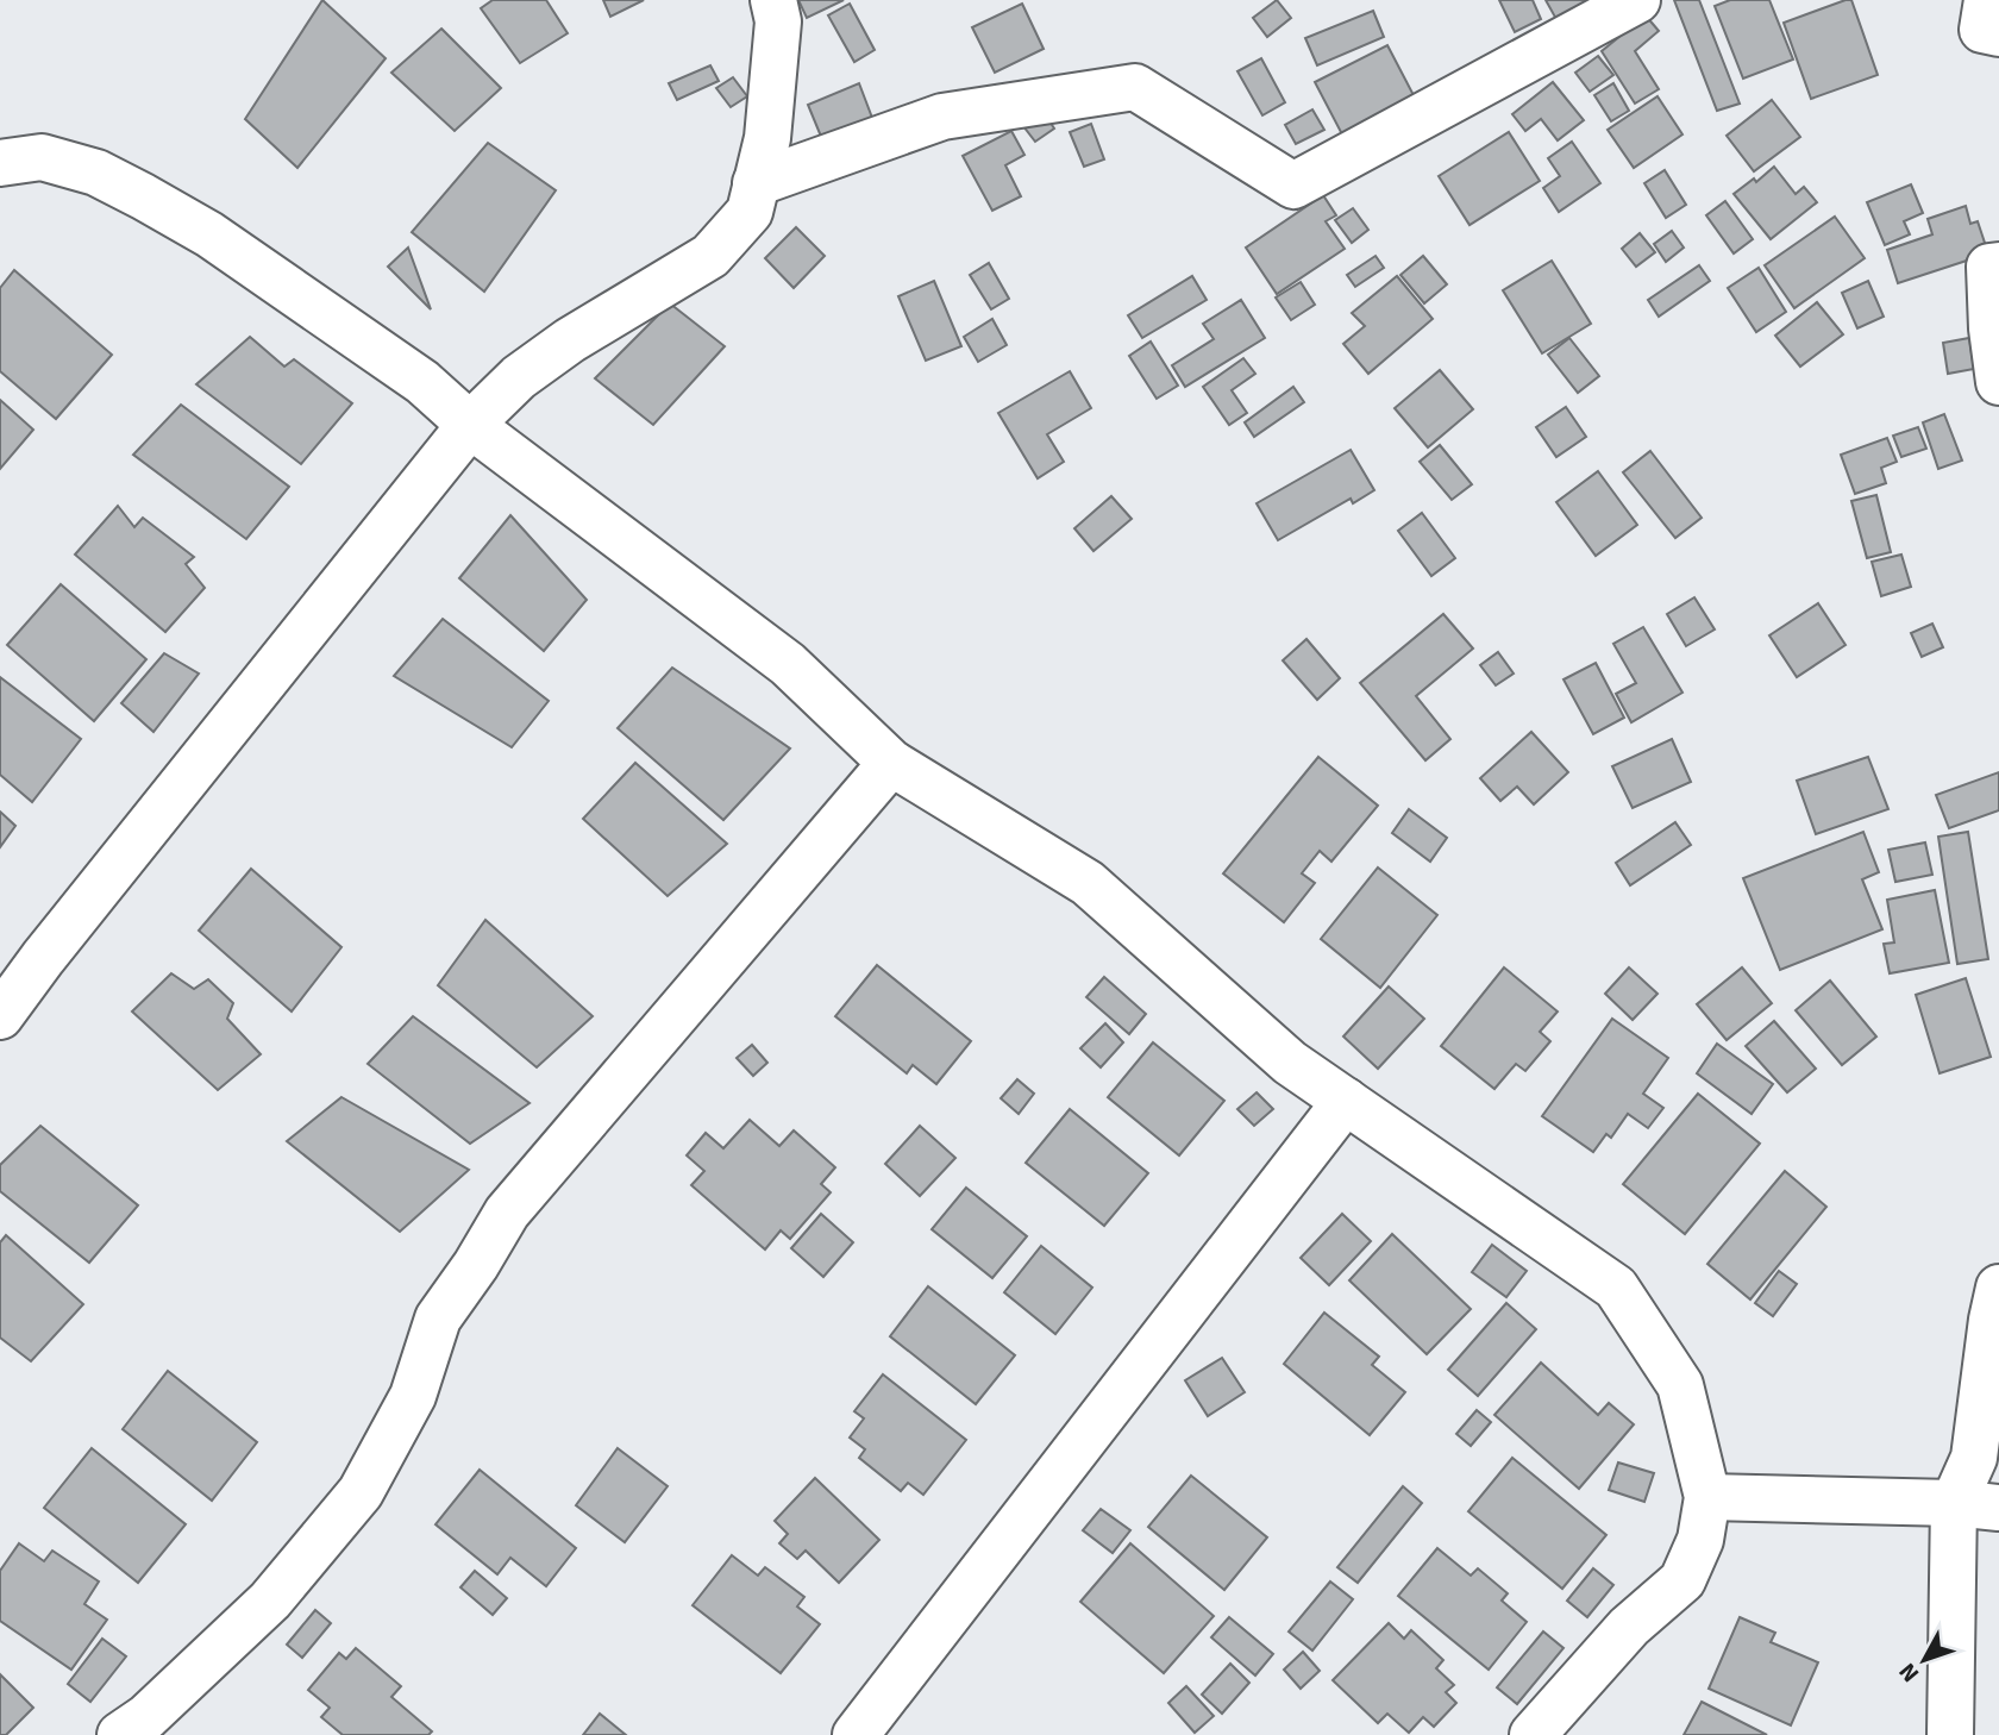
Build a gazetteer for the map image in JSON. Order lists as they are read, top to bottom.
{
  "north": "bottom left"
}
